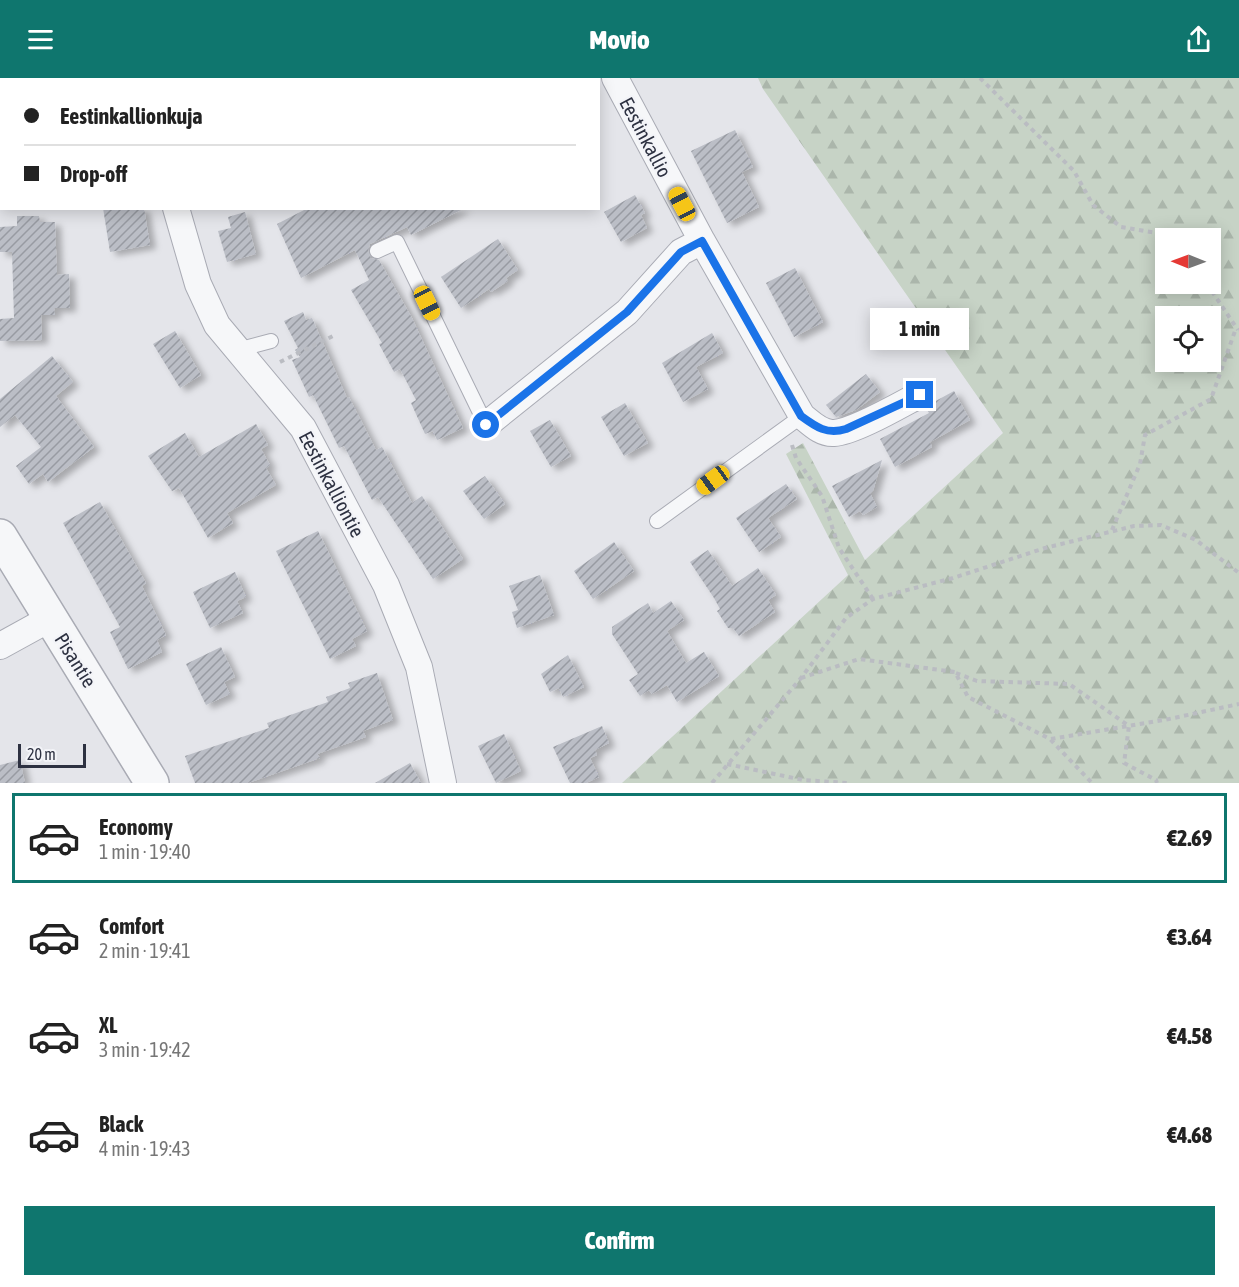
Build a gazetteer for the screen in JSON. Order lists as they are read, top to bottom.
{
  "streets": {
    "street": ["Eestinkallio", "Eestinkalliontie", "Pisantie"]
  },
  "scale_bar": "20 m",
  "north": "left",
  "page": {
    "header": "Movio",
    "banner": ["Eestinkallionkuja", "Drop-off"],
    "bubble": "1 min",
    "scale": "20 m",
    "list": [
      {
        "name": "Economy",
        "note": "1 min · 19:40",
        "value": "€2.69"
      },
      {
        "name": "Comfort",
        "note": "2 min · 19:41",
        "value": "€3.64"
      },
      {
        "name": "XL",
        "note": "3 min · 19:42",
        "value": "€4.58"
      },
      {
        "name": "Black",
        "note": "4 min · 19:43",
        "value": "€4.68"
      }
    ],
    "buttons": "Confirm"
  }
}
